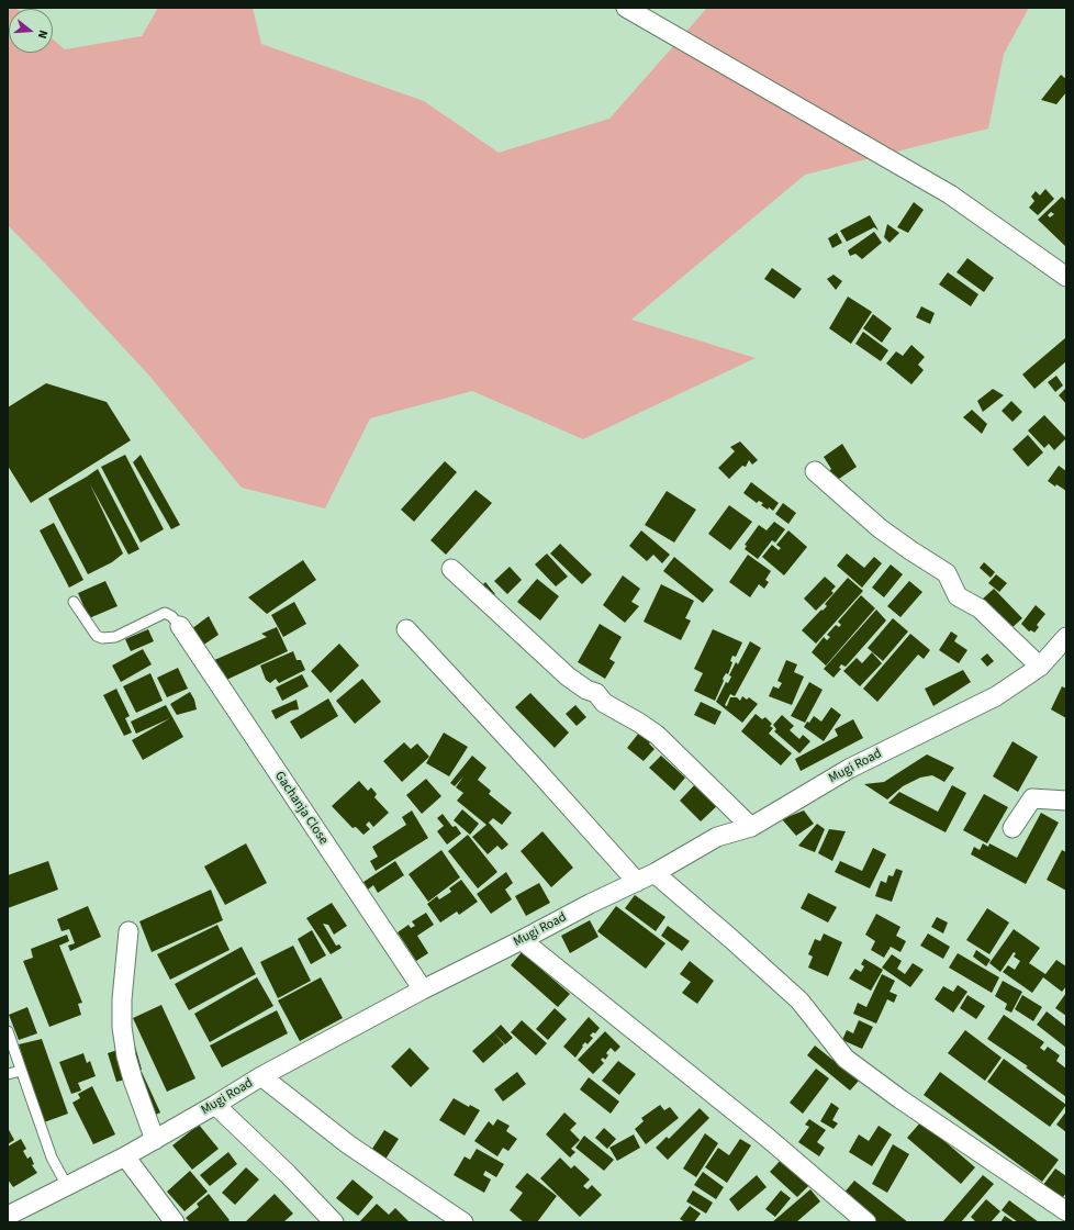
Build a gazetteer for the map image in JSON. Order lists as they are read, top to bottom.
{
  "streets": {
    "street": ["Mugi Road", "Gachanja Close"]
  },
  "crossings": [
    ["Mugi Road", "Gachanja Close"]
  ],
  "north": "right"
}
